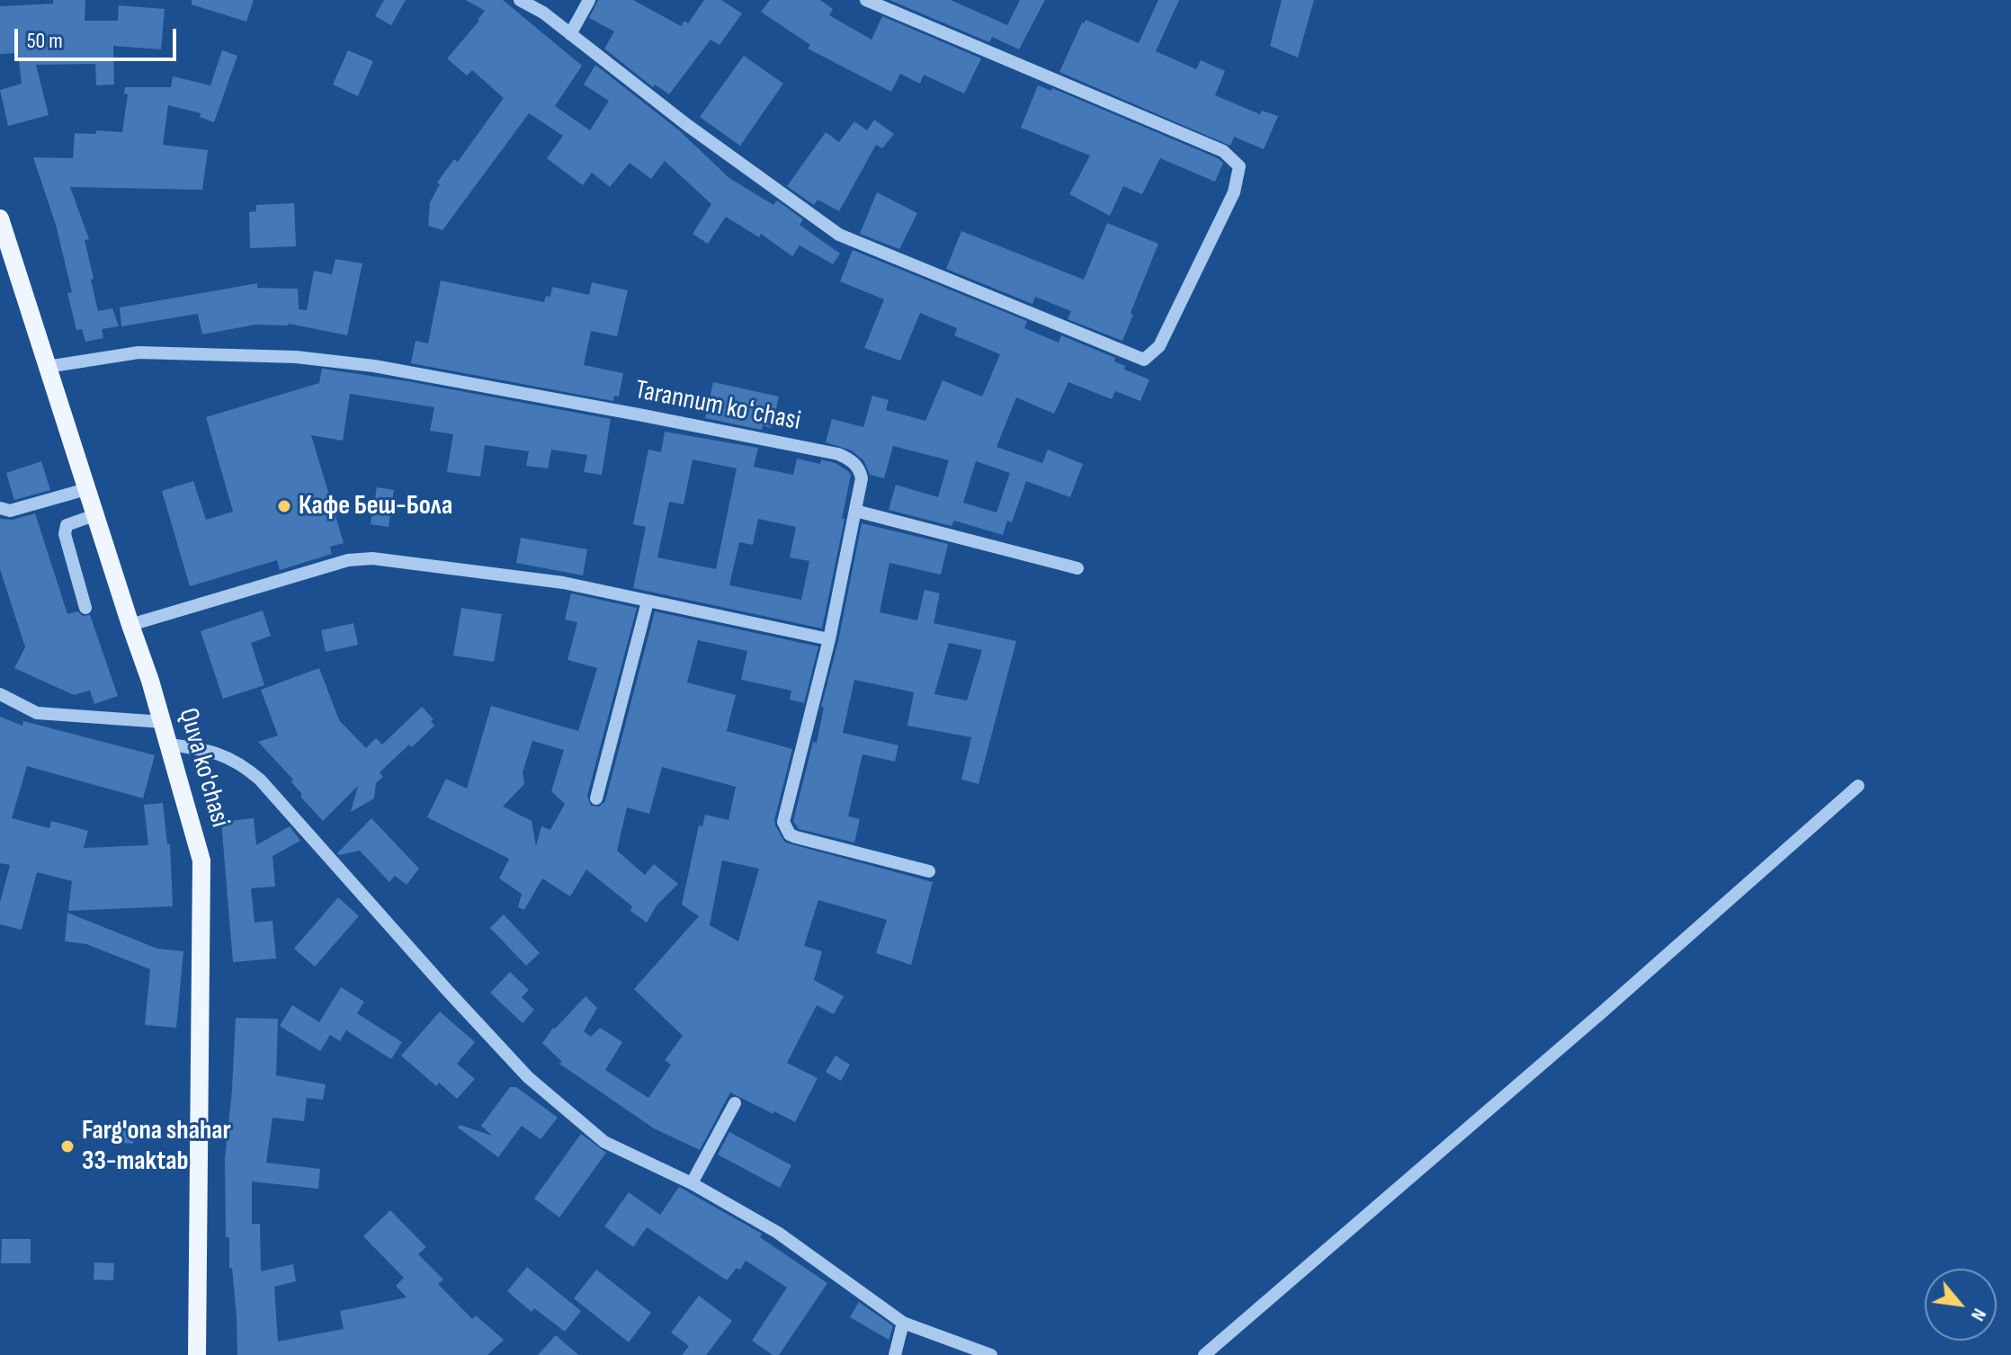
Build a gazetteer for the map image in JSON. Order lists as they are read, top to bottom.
{
  "streets": {
    "main road": ["Quva ko'chasi"],
    "street": ["Tarannum koʻchasi"]
  },
  "crossings": [
    ["Tarannum koʻchasi", "Quva ko'chasi"]
  ],
  "places": ["Кафе Беш-Бола", "Farg'ona shahar 33-maktab"],
  "scale_bar": "50 m",
  "north": "bottom right"
}
